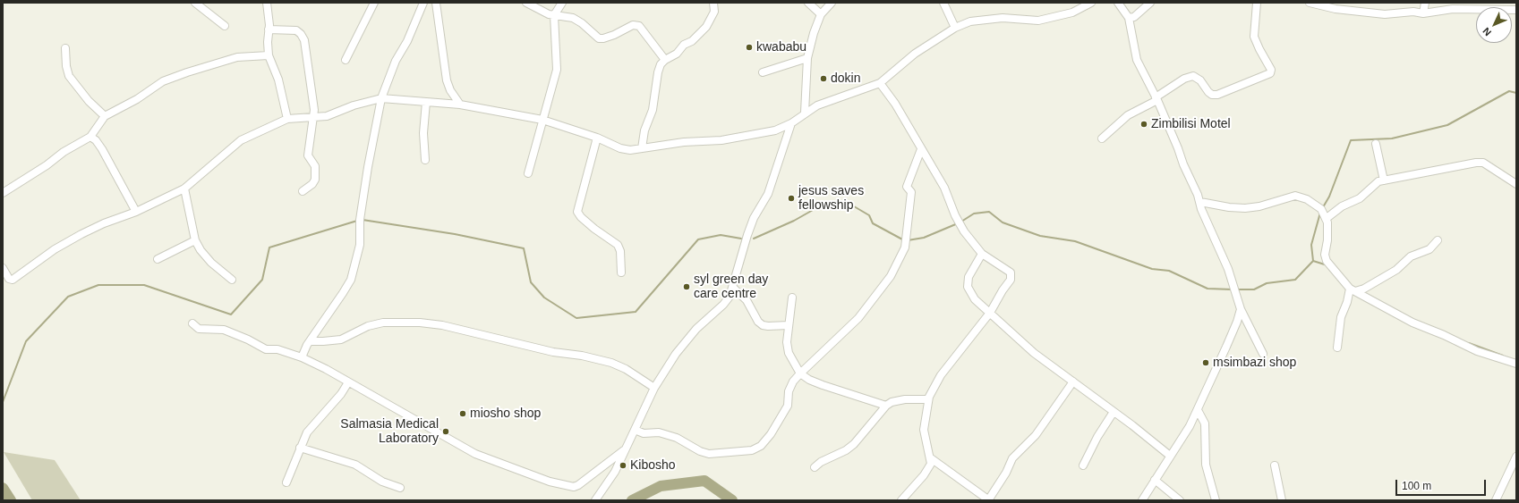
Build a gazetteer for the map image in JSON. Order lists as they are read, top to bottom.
{
  "places": [
    "kwababu",
    "dokin",
    "Zimbilisi Motel",
    "jesus saves fellowship",
    "syl green day care centre",
    "msimbazi shop",
    "miosho shop",
    "Salmasia Medical Laboratory",
    "Kibosho"
  ],
  "scale_bar": "100 m",
  "north": "bottom left"
}
